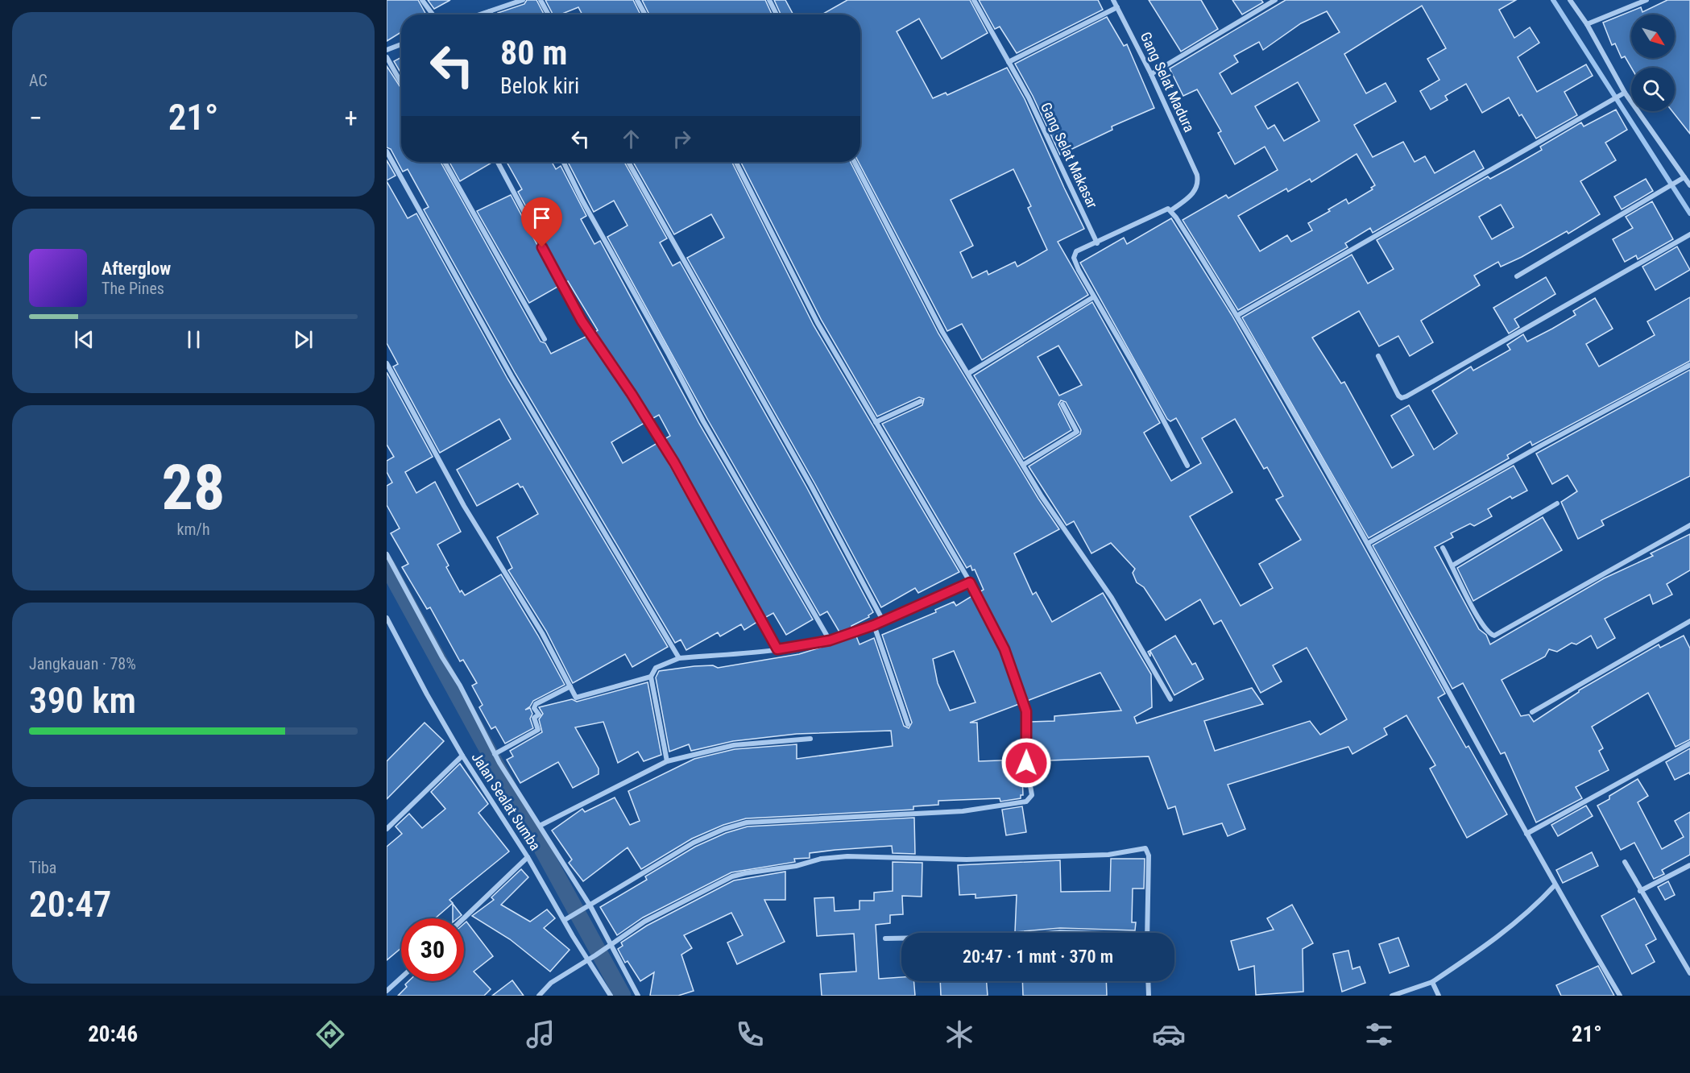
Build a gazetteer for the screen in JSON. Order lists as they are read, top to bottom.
{
  "streets": {
    "street": ["Gang Selat Madura", "Gang Selat Makasar", "Jalan Sealat Sumba"]
  },
  "north": "bottom right",
  "page": {
    "tile": [
      "AC",
      ["28", "km/h"],
      ["Jangkauan · 78%", "390 km"],
      ["Tiba", "20:47"]
    ],
    "turn": ["80 m", "Belok kiri"],
    "heat": ["−", "21°", "+"],
    "song": ["Afterglow", "The Pines"],
    "limit": "30",
    "trip": "20:47 · 1 mnt · 370 m",
    "tabs": ["20:46", "21°"]
  }
}
